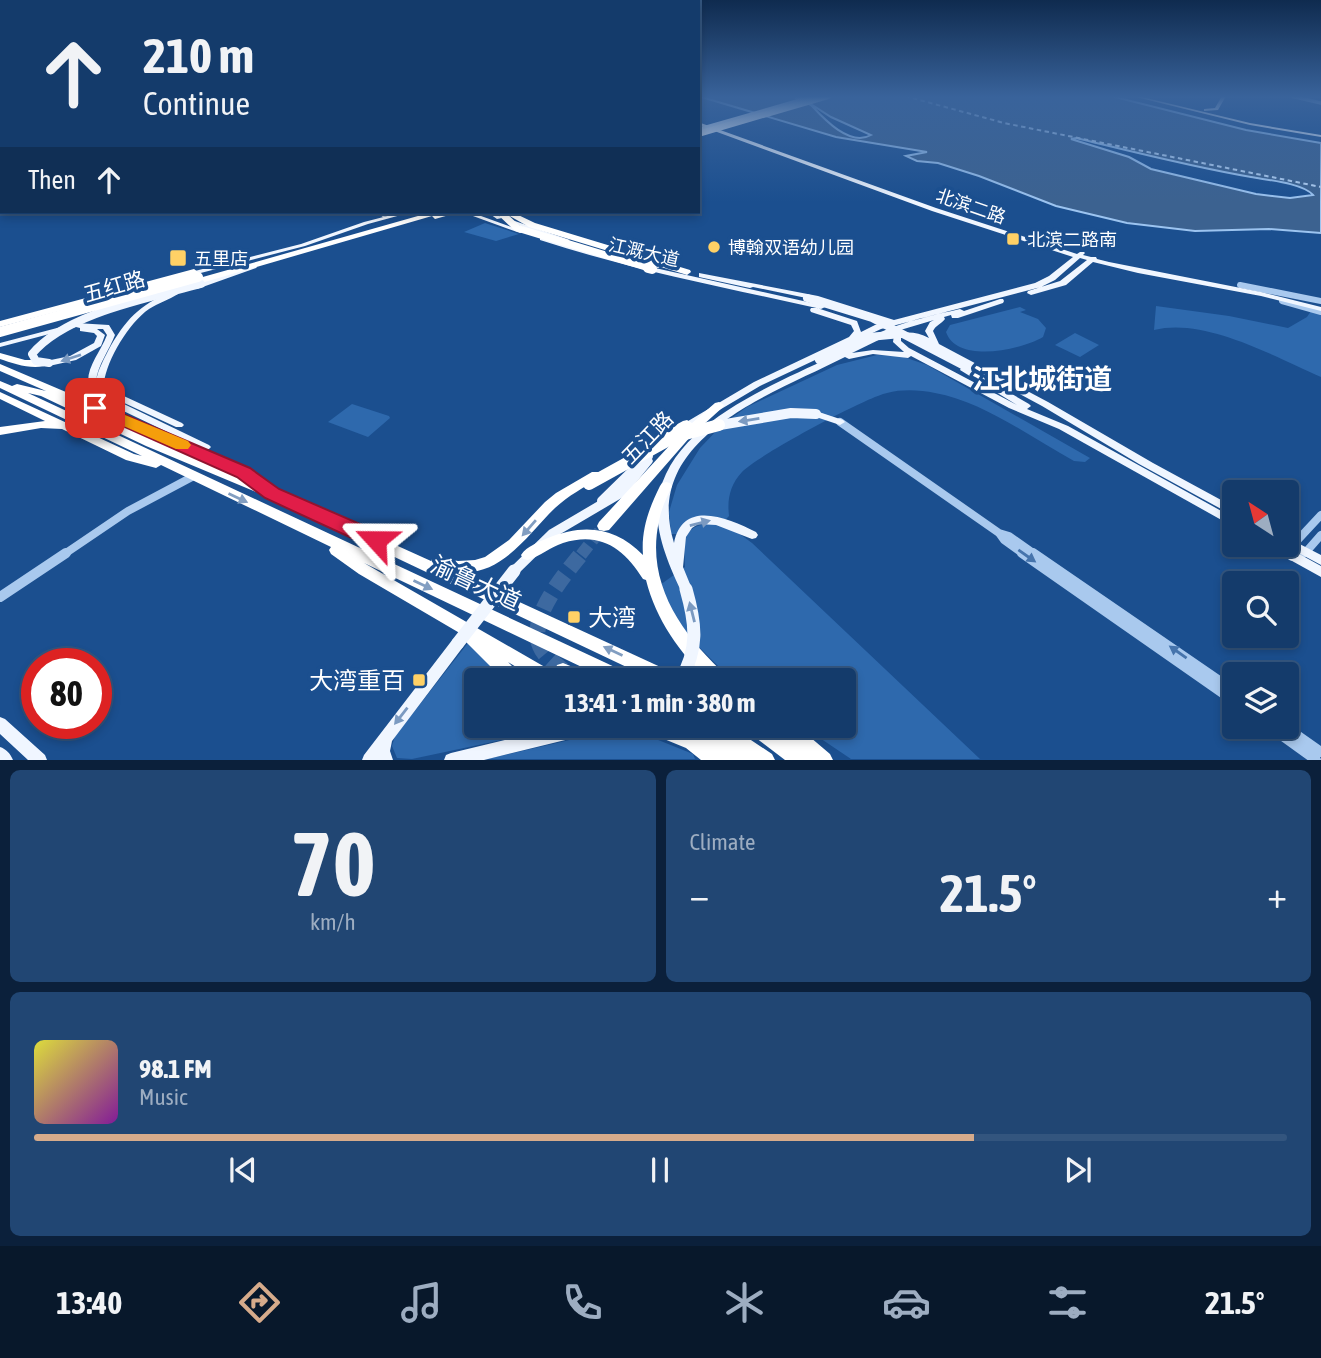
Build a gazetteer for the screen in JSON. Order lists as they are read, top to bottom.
{
  "streets": {
    "highway": ["五红路", "渝鲁大道"],
    "main road": ["北滨二路", "江溉大道", "五江路"]
  },
  "crossings": [
    ["北滨二路", "五江路"]
  ],
  "districts": ["江北城街道"],
  "places": {
    "transit": [
      "北滨二路南",
      "五里店",
      "大湾",
      "大湾重百"
    ],
    "other": ["博翰双语幼儿园"]
  },
  "north": "top left",
  "page": {
    "turn": ["210 m", "Continue"],
    "then": "Then",
    "limit": "80",
    "trip": "13:41 · 1 min · 380 m",
    "tile": [
      ["70", "km/h"],
      "Climate"
    ],
    "heat": ["−", "21.5°", "+"],
    "song": ["98.1 FM", "Music"],
    "tabs": ["13:40", "21.5°"]
  }
}
